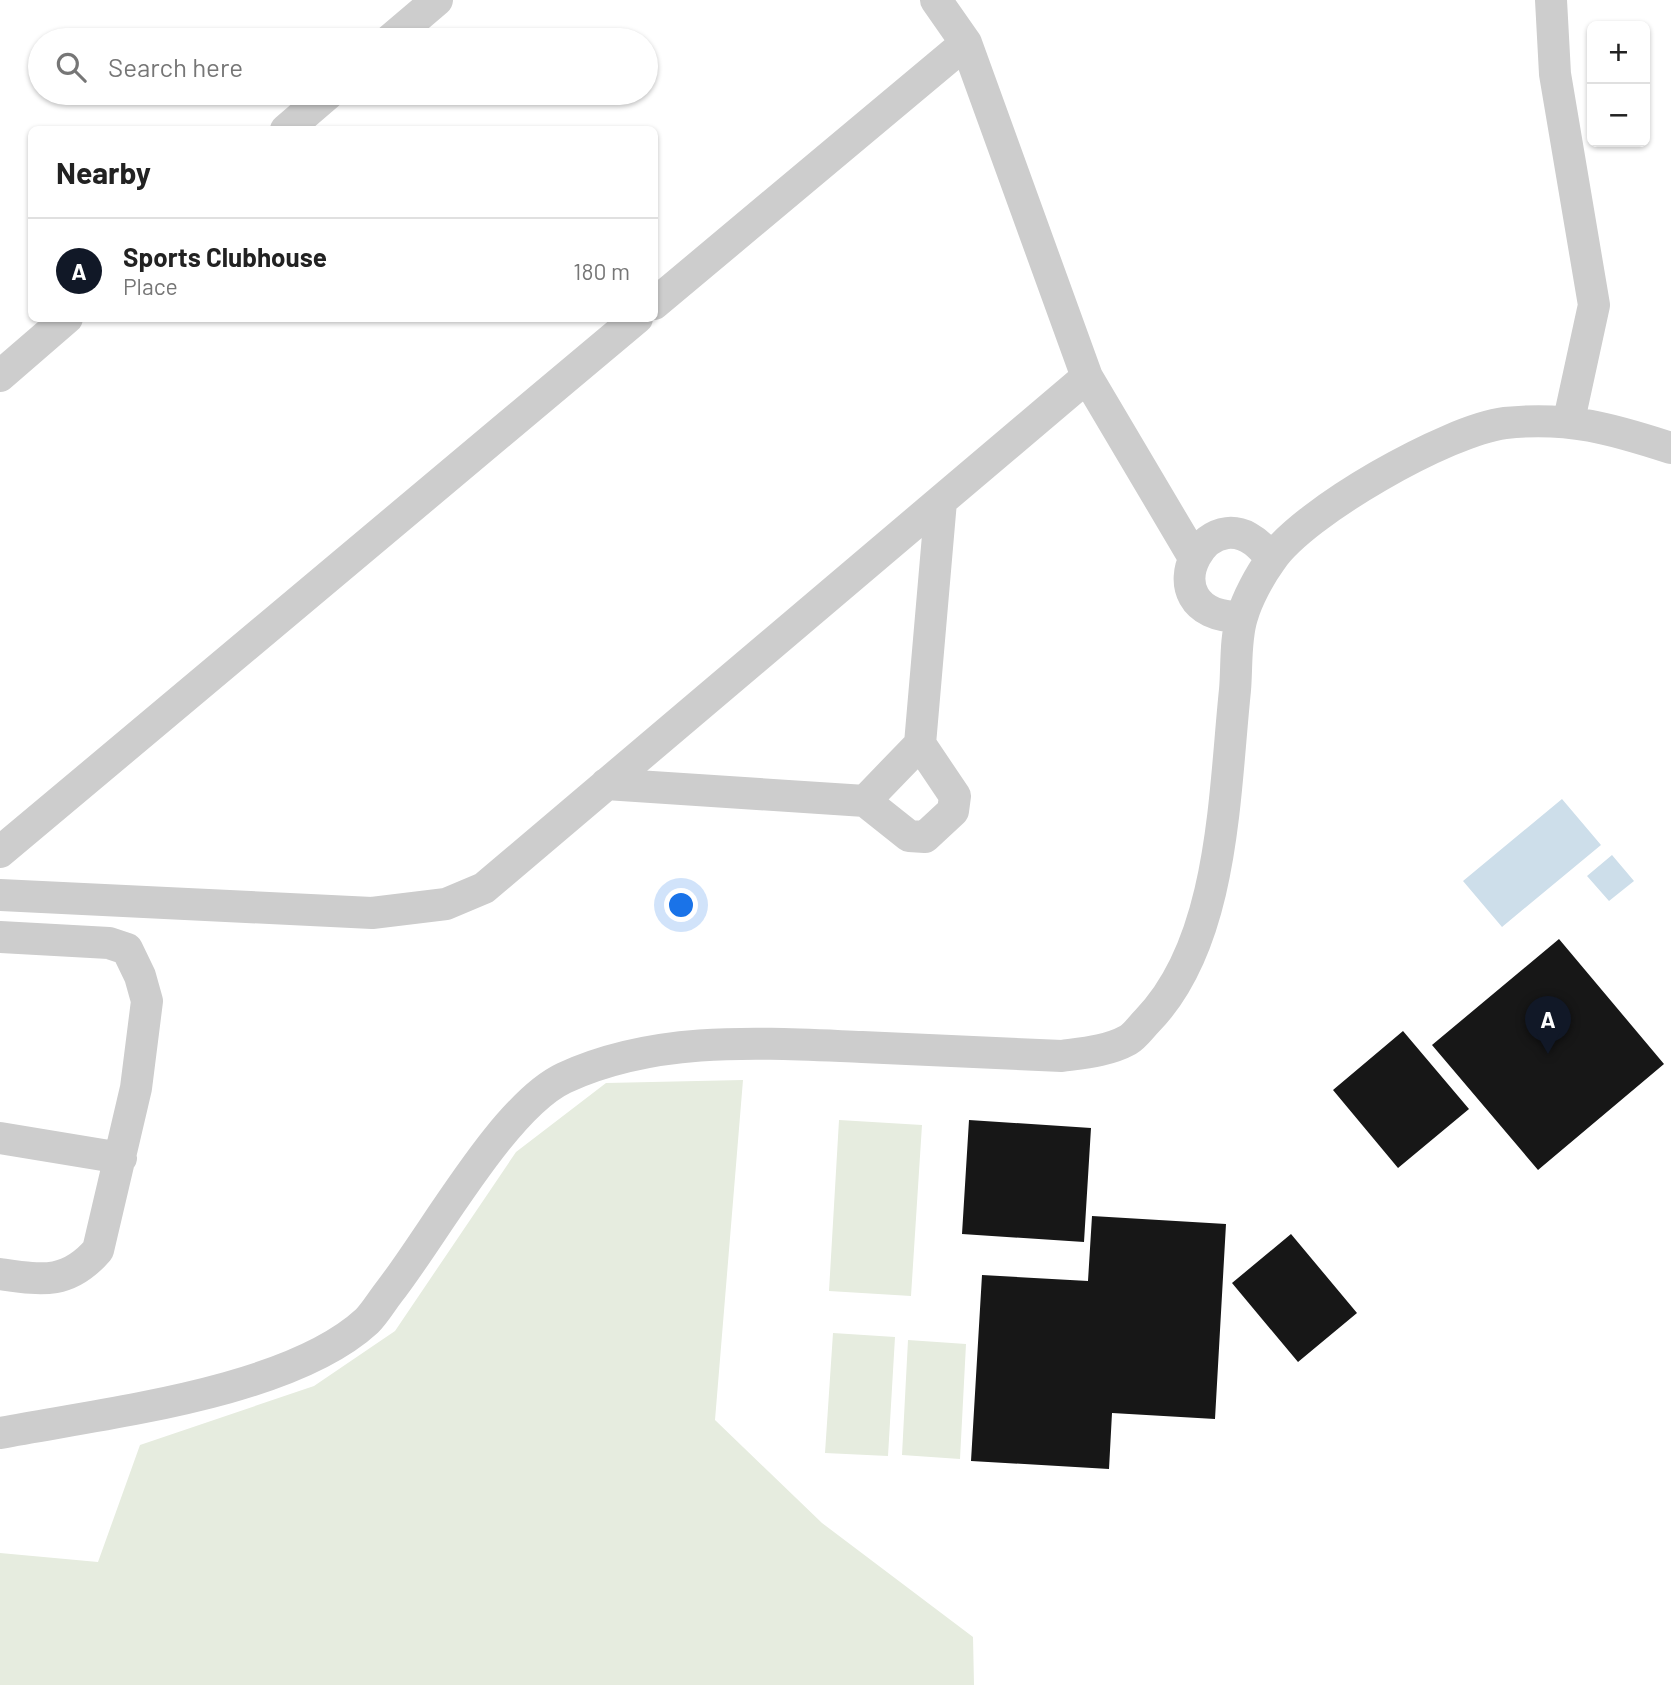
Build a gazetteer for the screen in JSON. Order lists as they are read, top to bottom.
{
  "page": {
    "map_buttons": ["+", "−"],
    "search": "Search here",
    "heading": "Nearby",
    "list": [
      {
        "mark": "A",
        "name": "Sports Clubhouse",
        "note": "Place",
        "value": "180 m"
      }
    ],
    "pins": "A"
  }
}
